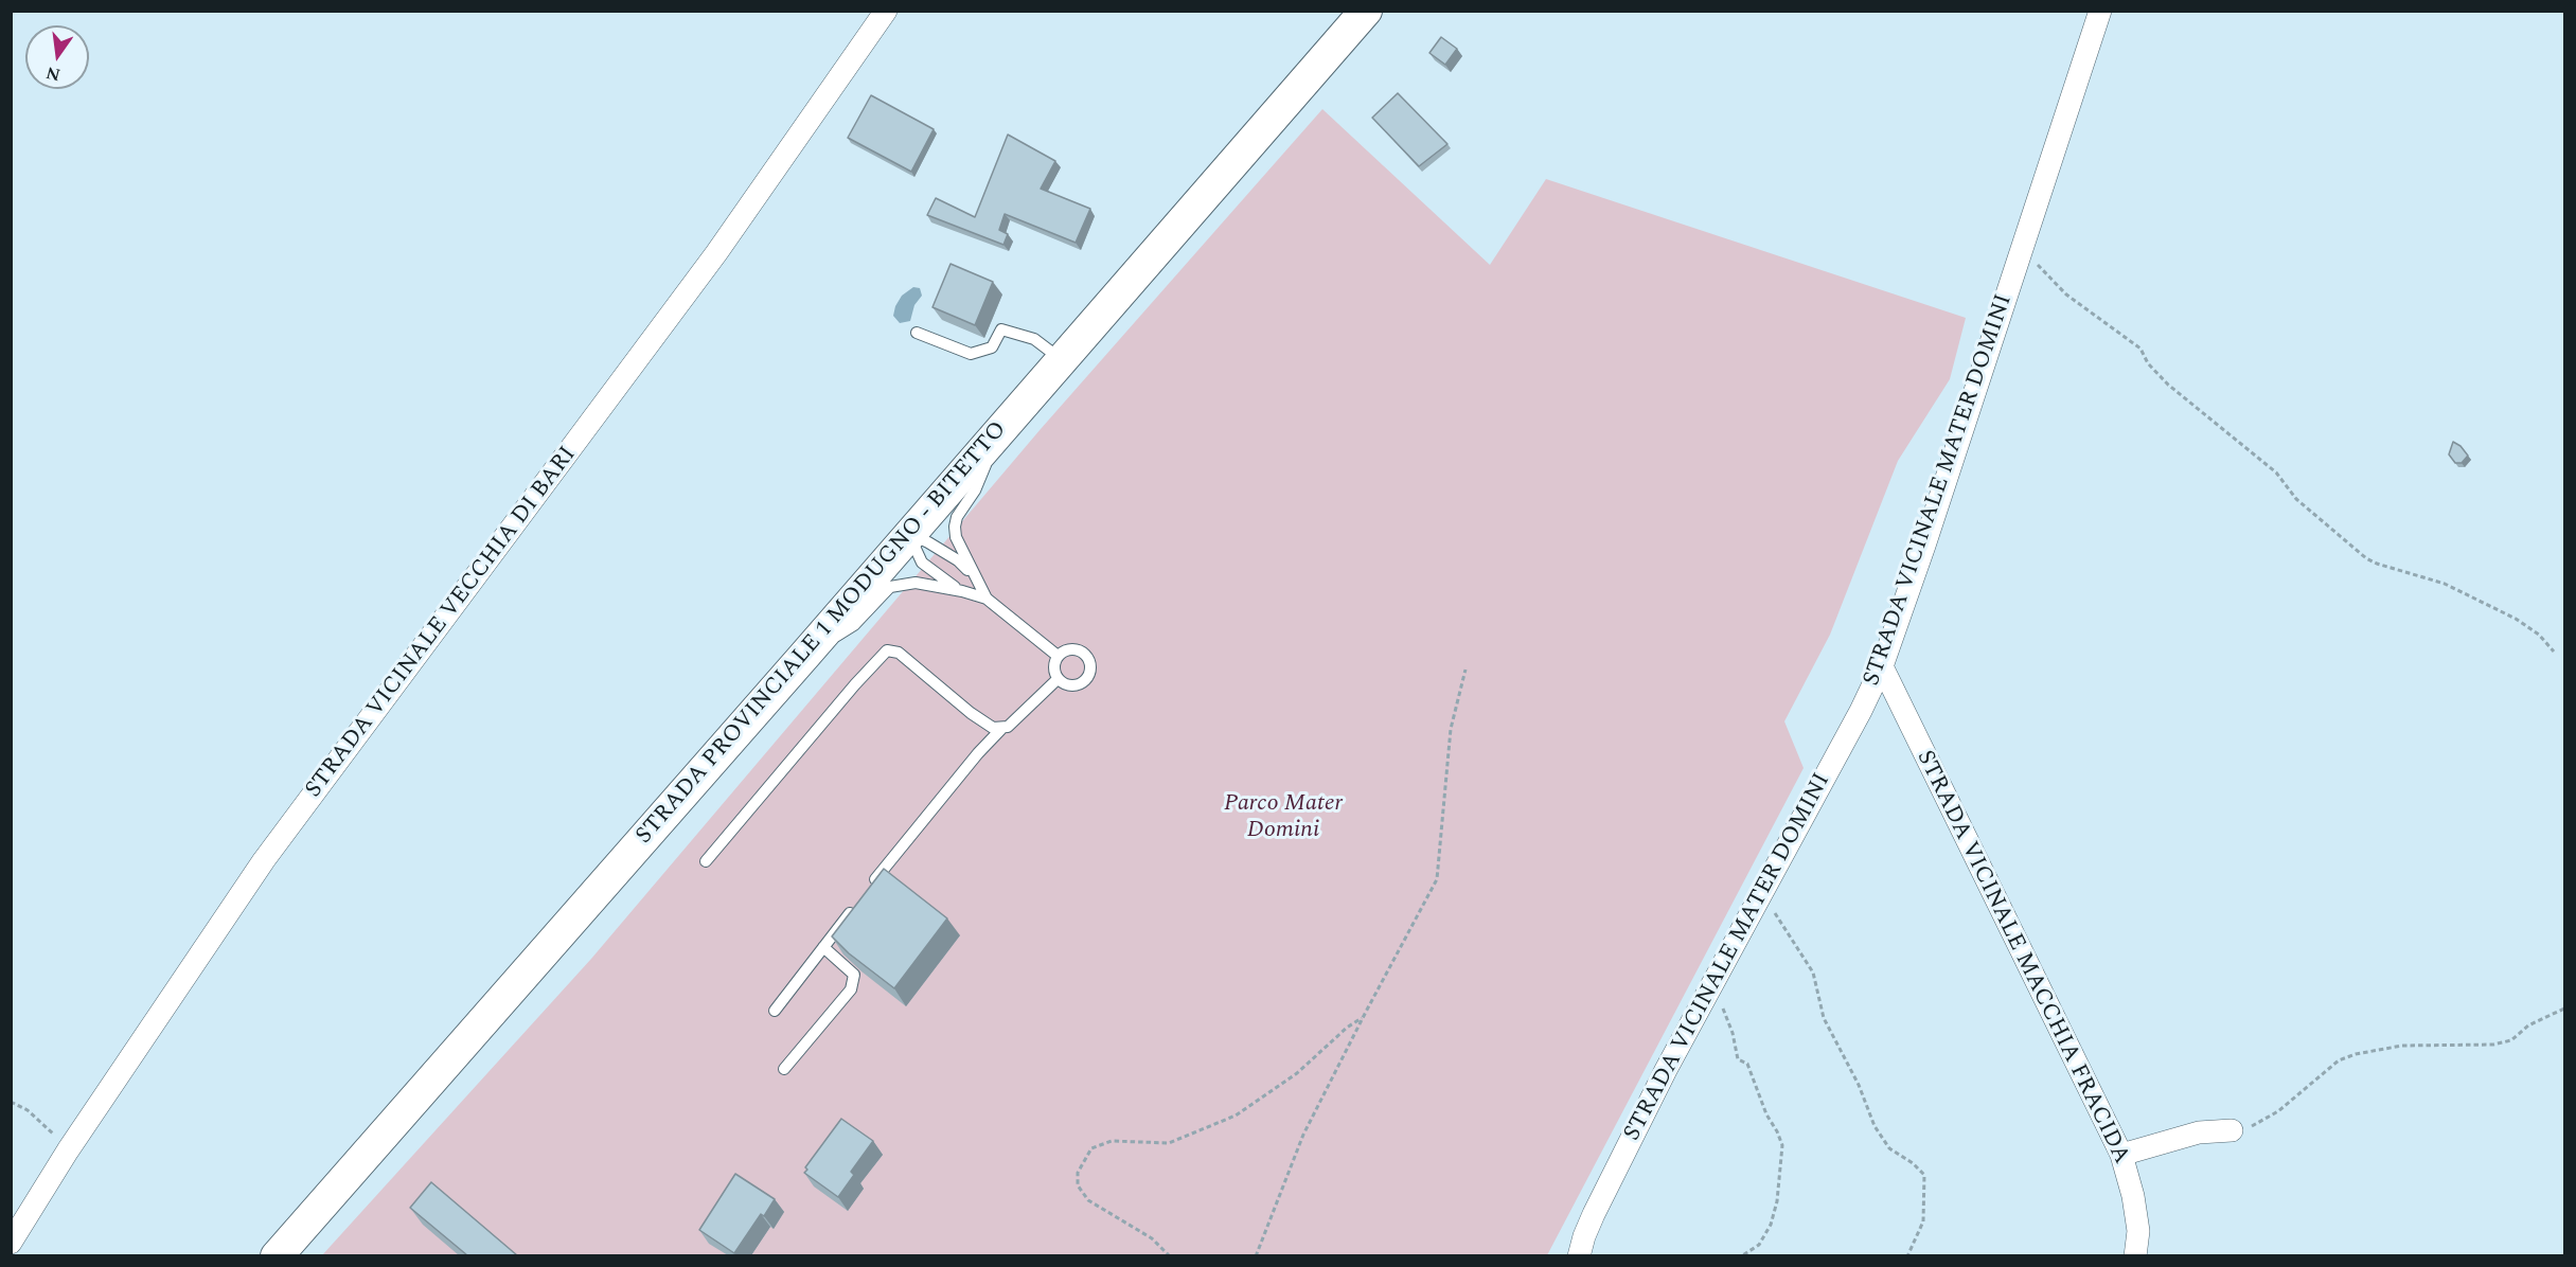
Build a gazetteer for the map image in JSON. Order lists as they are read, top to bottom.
{
  "streets": {
    "main road": ["STRADA PROVINCIALE 1 MODUGNO - BITETTO"],
    "street": ["STRADA VICINALE MATER DOMINI", "STRADA VICINALE VECCHIA DI BARI", "STRADA VICINALE MACCHIA FRACIDA"]
  },
  "crossings": [
    ["STRADA VICINALE MATER DOMINI", "STRADA VICINALE MACCHIA FRACIDA"]
  ],
  "parks": ["Parco Mater Domini"],
  "north": "bottom"
}
